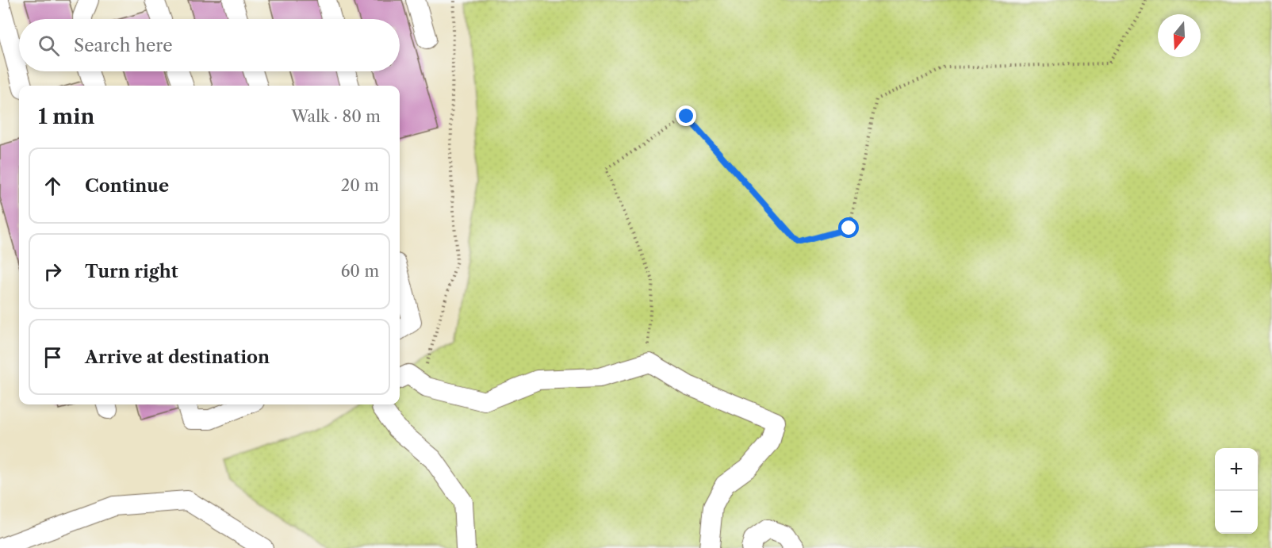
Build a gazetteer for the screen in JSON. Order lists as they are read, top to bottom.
{
  "north": "bottom",
  "page": {
    "search": "Search here",
    "heading": ["1 min", "Walk · 80 m"],
    "list": [
      ["Continue", "20 m"],
      ["Turn right", "60 m"],
      "Arrive at destination"
    ],
    "map_buttons": ["+", "−"]
  }
}
